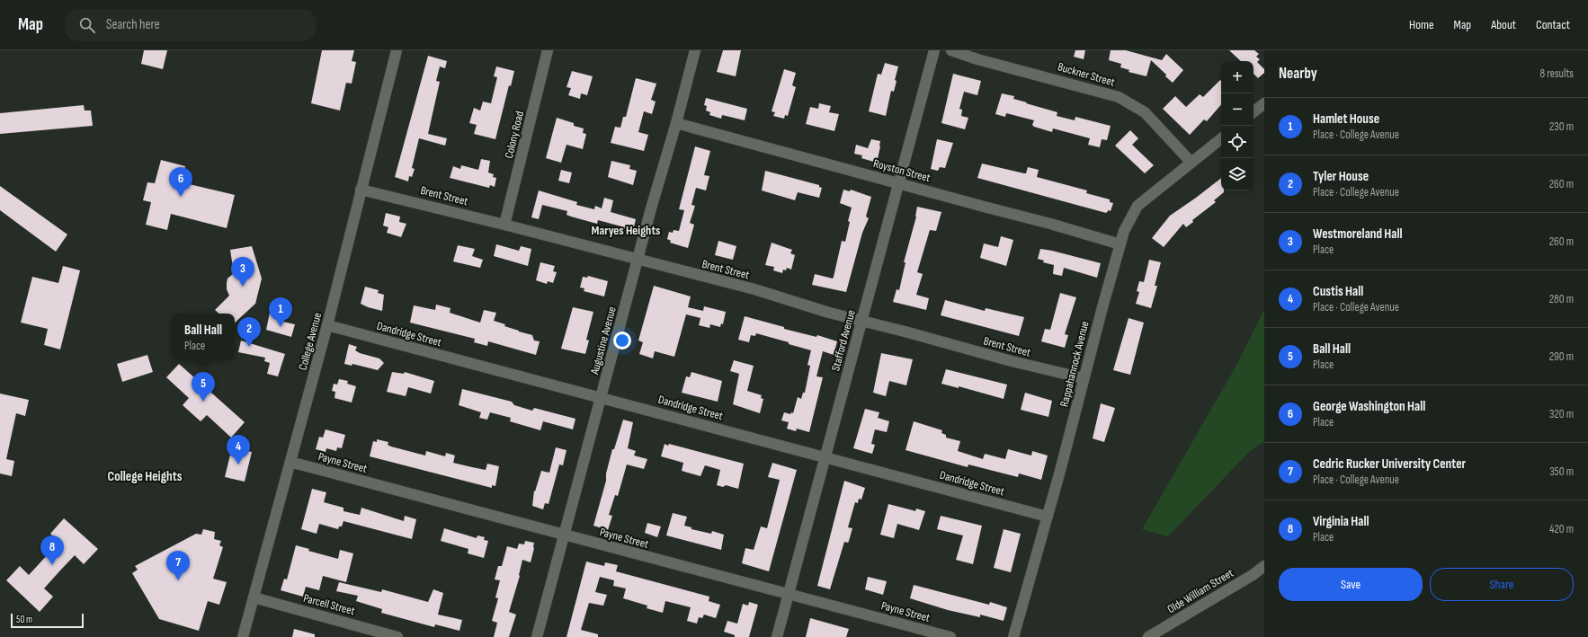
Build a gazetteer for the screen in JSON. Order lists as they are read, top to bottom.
{
  "streets": {
    "street": [
      "Buckner Street",
      "Colony Road",
      "Royston Street",
      "Brent Street",
      "Dandridge Street",
      "Augustine Avenue",
      "Stafford Avenue",
      "College Avenue",
      "Rappahannock Avenue",
      "Payne Street",
      "Olde William Street",
      "Parcell Street"
    ]
  },
  "crossings": [
    ["Buckner Street", "Rappahannock Avenue"],
    ["Colony Road", "Brent Street"],
    ["Royston Street", "Augustine Avenue"],
    ["Royston Street", "Stafford Avenue"],
    ["Royston Street", "Rappahannock Avenue"],
    ["Brent Street", "Augustine Avenue"],
    ["Brent Street", "Stafford Avenue"],
    ["Brent Street", "College Avenue"],
    ["Brent Street", "Rappahannock Avenue"],
    ["Dandridge Street", "Augustine Avenue"],
    ["Dandridge Street", "Stafford Avenue"],
    ["Dandridge Street", "College Avenue"],
    ["Dandridge Street", "Rappahannock Avenue"],
    ["Augustine Avenue", "Payne Street"],
    ["Stafford Avenue", "Payne Street"],
    ["College Avenue", "Payne Street"],
    ["College Avenue", "Parcell Street"]
  ],
  "districts": ["Maryes Heights", "College Heights"],
  "scale_bar": "50 m",
  "page": {
    "header": "Map",
    "search": "Search here",
    "nav": [
      "Home",
      "Map",
      "About",
      "Contact"
    ],
    "heading": ["Nearby", "8 results"],
    "map_buttons": ["+", "−"],
    "list": [
      {
        "mark": "1",
        "name": "Hamlet House",
        "note": "Place · College Avenue",
        "value": "230 m"
      },
      {
        "mark": "2",
        "name": "Tyler House",
        "note": "Place · College Avenue",
        "value": "260 m"
      },
      {
        "mark": "3",
        "name": "Westmoreland Hall",
        "note": "Place",
        "value": "260 m"
      },
      {
        "mark": "4",
        "name": "Custis Hall",
        "note": "Place · College Avenue",
        "value": "280 m"
      },
      {
        "mark": "5",
        "name": "Ball Hall",
        "note": "Place",
        "value": "290 m"
      },
      {
        "mark": "6",
        "name": "George Washington Hall",
        "note": "Place",
        "value": "320 m"
      },
      {
        "mark": "7",
        "name": "Cedric Rucker University Center",
        "note": "Place · College Avenue",
        "value": "350 m"
      },
      {
        "mark": "8",
        "name": "Virginia Hall",
        "note": "Place",
        "value": "420 m"
      }
    ],
    "pins": [
      "6",
      "3",
      "1",
      "2",
      "5",
      "4",
      "8",
      "7"
    ],
    "popup": ["Ball Hall", "Place"],
    "buttons": ["Save", "Share"],
    "scale": "50 m"
  }
}
